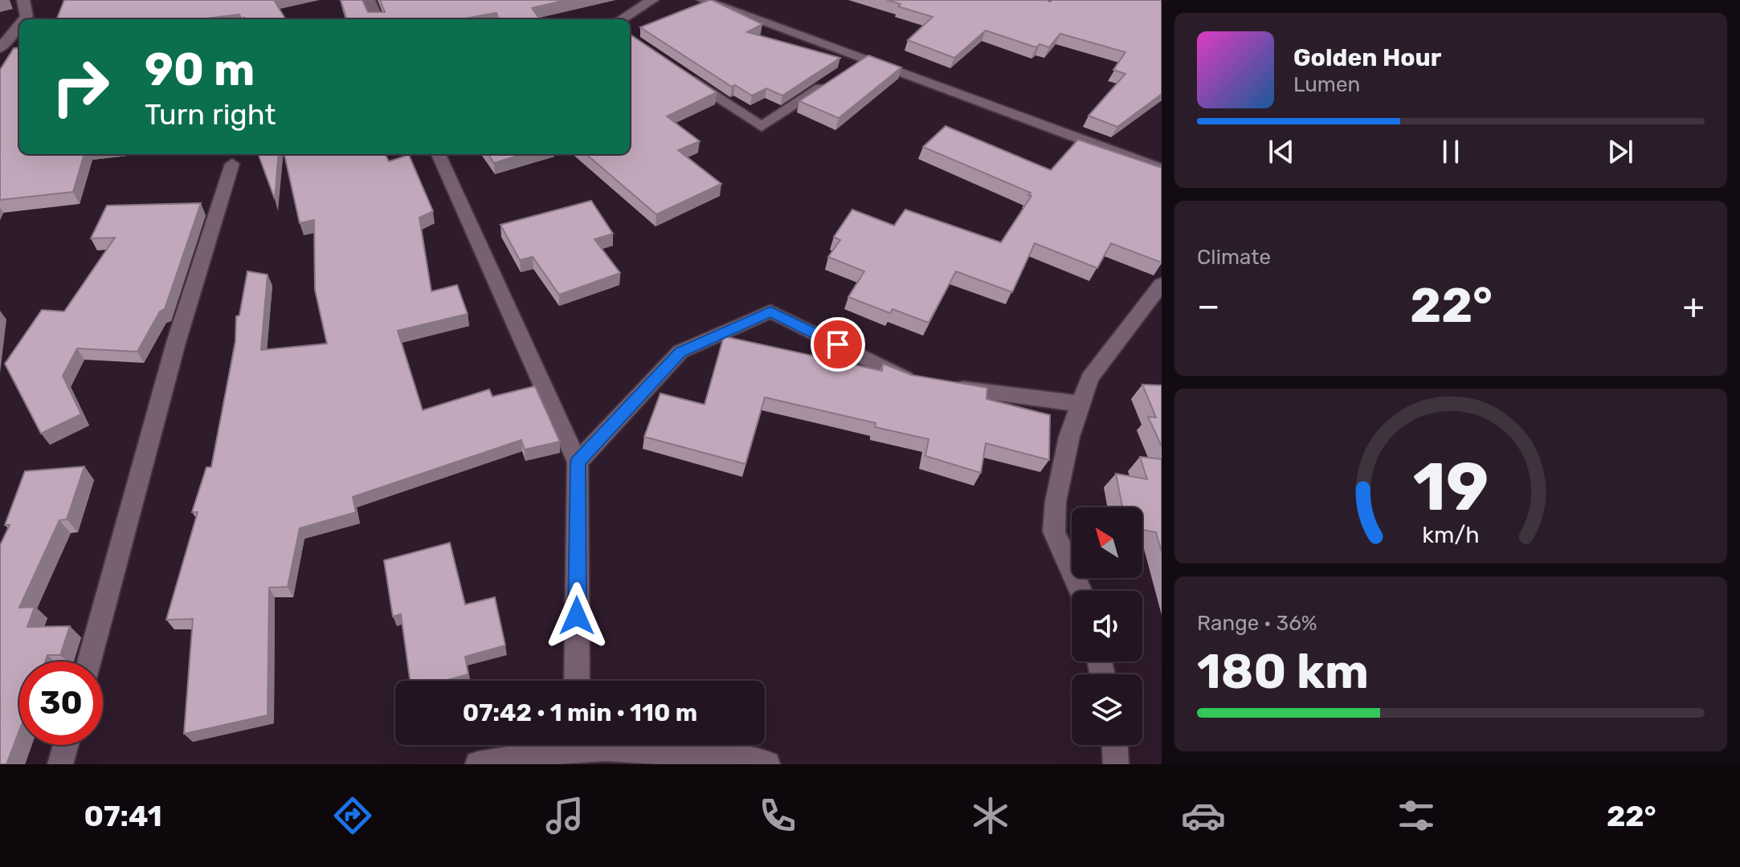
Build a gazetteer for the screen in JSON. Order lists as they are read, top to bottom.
{
  "north": "top left",
  "page": {
    "turn": ["90 m", "Turn right"],
    "song": ["Golden Hour", "Lumen"],
    "tile": [
      "Climate",
      ["Range · 36%", "180 km"]
    ],
    "heat": ["−", "22°", "+"],
    "limit": "30",
    "trip": "07:42 · 1 min · 110 m",
    "tabs": ["07:41", "22°"],
    "gauge": ["19", "km/h"]
  }
}
